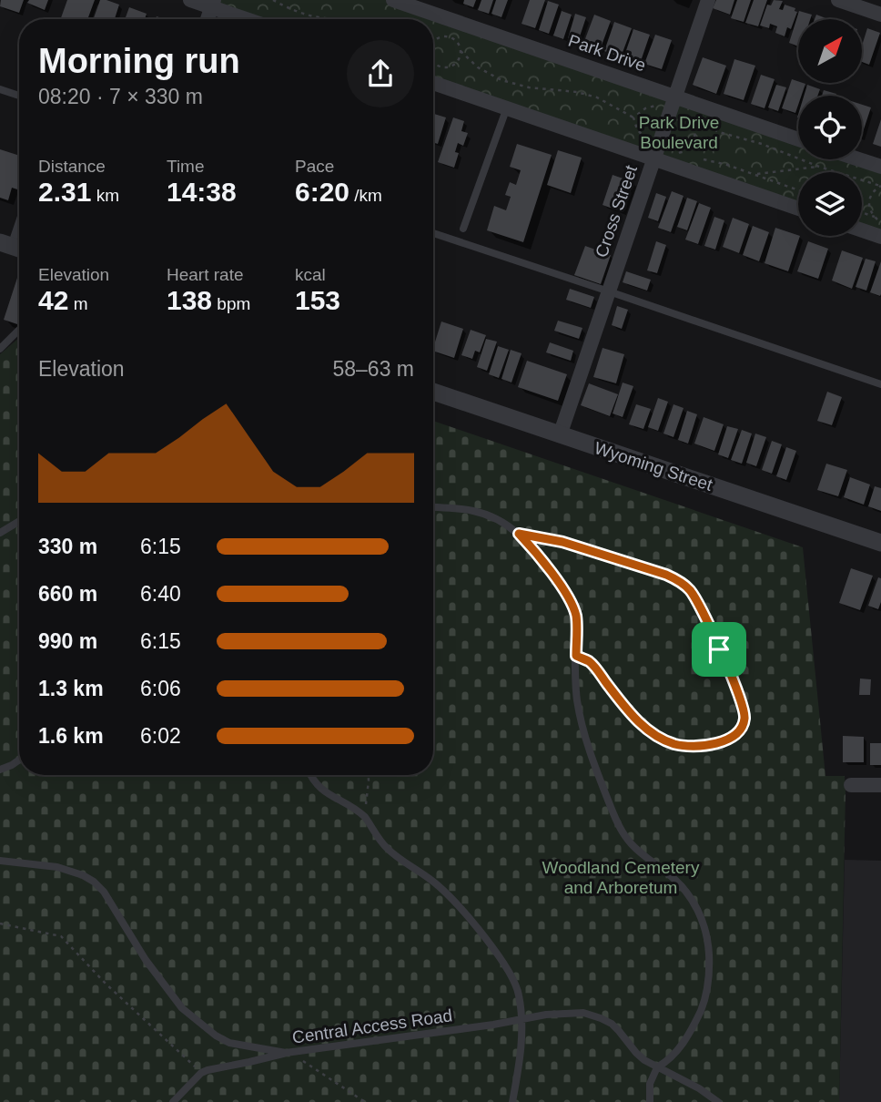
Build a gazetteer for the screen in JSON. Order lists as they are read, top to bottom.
{
  "streets": {
    "street": ["Park Drive", "Cross Street", "Wyoming Street"],
    "lane": ["Central Access Road"]
  },
  "crossings": [
    ["Park Drive", "Cross Street"],
    ["Cross Street", "Wyoming Street"]
  ],
  "parks": ["Park Drive Boulevard", "Woodland Cemetery and Arboretum"],
  "north": "top right",
  "page": {
    "heading": ["Morning run", "08:20 · 7 × 330 m"],
    "stats": [
      ["Distance", "2.31 km"],
      ["Time", "14:38"],
      ["Pace", "6:20 /km"],
      ["Elevation", "42 m"],
      ["Heart rate", "138 bpm"],
      ["kcal", "153"]
    ],
    "chart": ["Elevation", "58–63 m"],
    "list": [
      {
        "name": "330 m",
        "note": "6:15"
      },
      {
        "name": "660 m",
        "note": "6:40"
      },
      {
        "name": "990 m",
        "note": "6:15"
      },
      {
        "name": "1.3 km",
        "note": "6:06"
      },
      {
        "name": "1.6 km",
        "note": "6:02"
      }
    ]
  }
}
